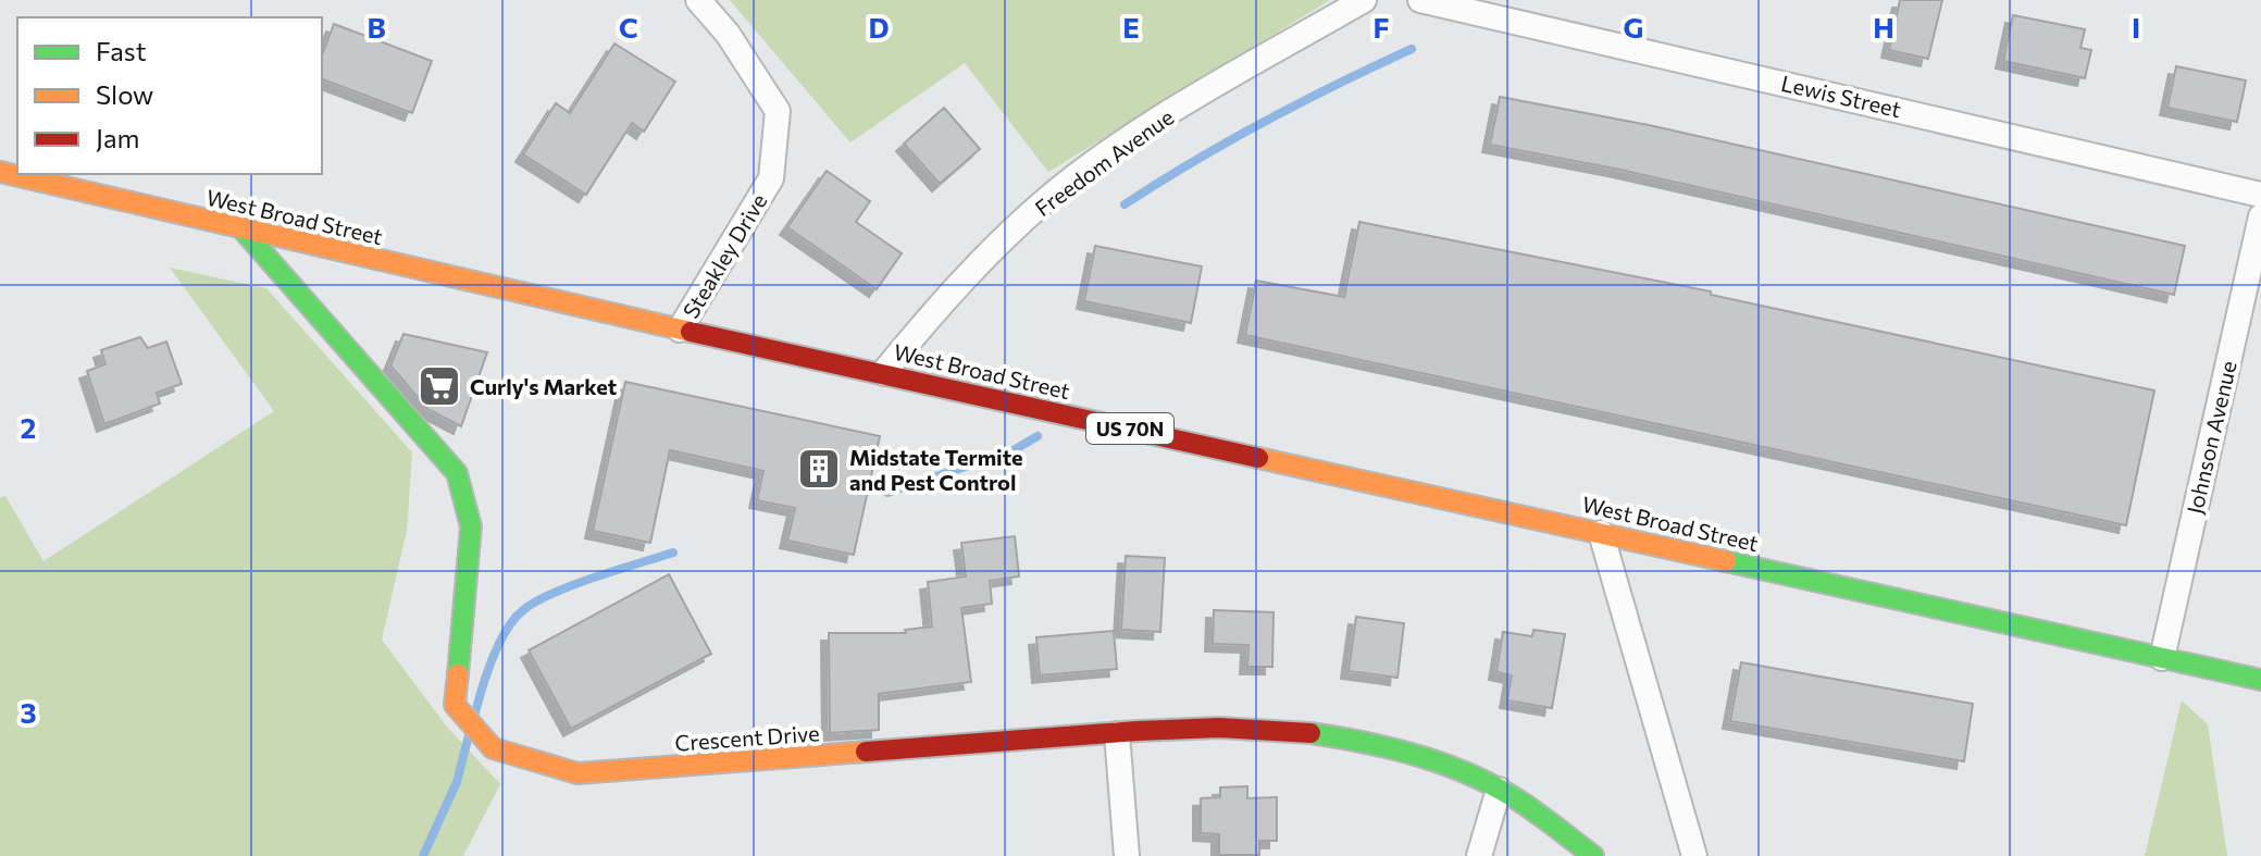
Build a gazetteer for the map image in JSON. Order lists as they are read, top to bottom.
{
  "streets": {
    "main road": ["West Broad Street", "US 70N", "Crescent Drive"],
    "street": [
      "Lewis Street",
      "Freedom Avenue",
      "Steakley Drive",
      "Johnson Avenue"
    ]
  },
  "crossings": [
    ["Freedom Avenue", "West Broad Street"],
    ["West Broad Street", "Steakley Drive"],
    ["West Broad Street", "Johnson Avenue"],
    ["West Broad Street", "Crescent Drive"]
  ],
  "places": {
    "supermarket": ["Curly's Market"],
    "building": ["Midstate Termite and Pest Control"]
  },
  "legend": ["Fast", "Slow", "Jam"],
  "grid": {
    "columns": [
      "B",
      "C",
      "D",
      "E",
      "F",
      "G",
      "H",
      "I"
    ],
    "rows": ["2", "3"]
  }
}
